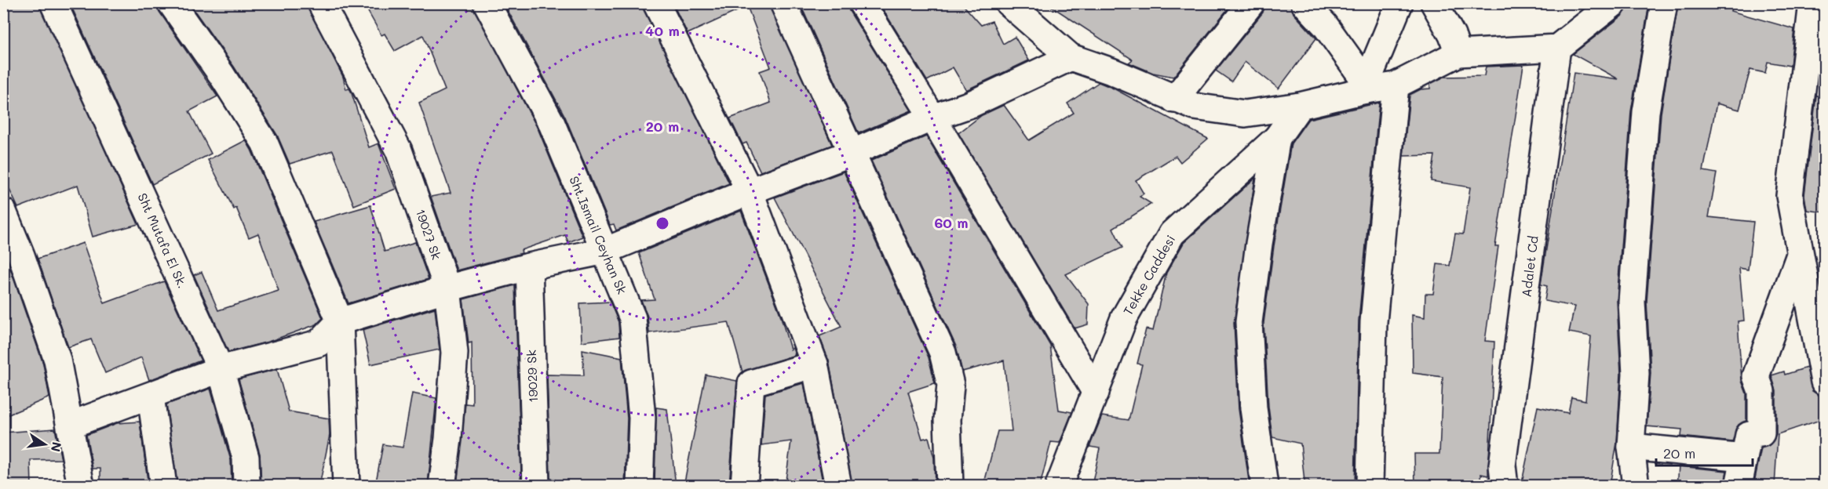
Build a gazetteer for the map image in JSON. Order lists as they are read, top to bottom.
{
  "streets": {
    "street": [
      "19027 Sk",
      "Sht.Ismail Ceyhan Sk",
      "Sht Mutafa El Sk.",
      "Adalet Cd",
      "Tekke Caddesi",
      "19029 Sk"
    ]
  },
  "scale_bar": "20 m",
  "north": "right",
  "rings": ["40 m", "20 m", "60 m"]
}
